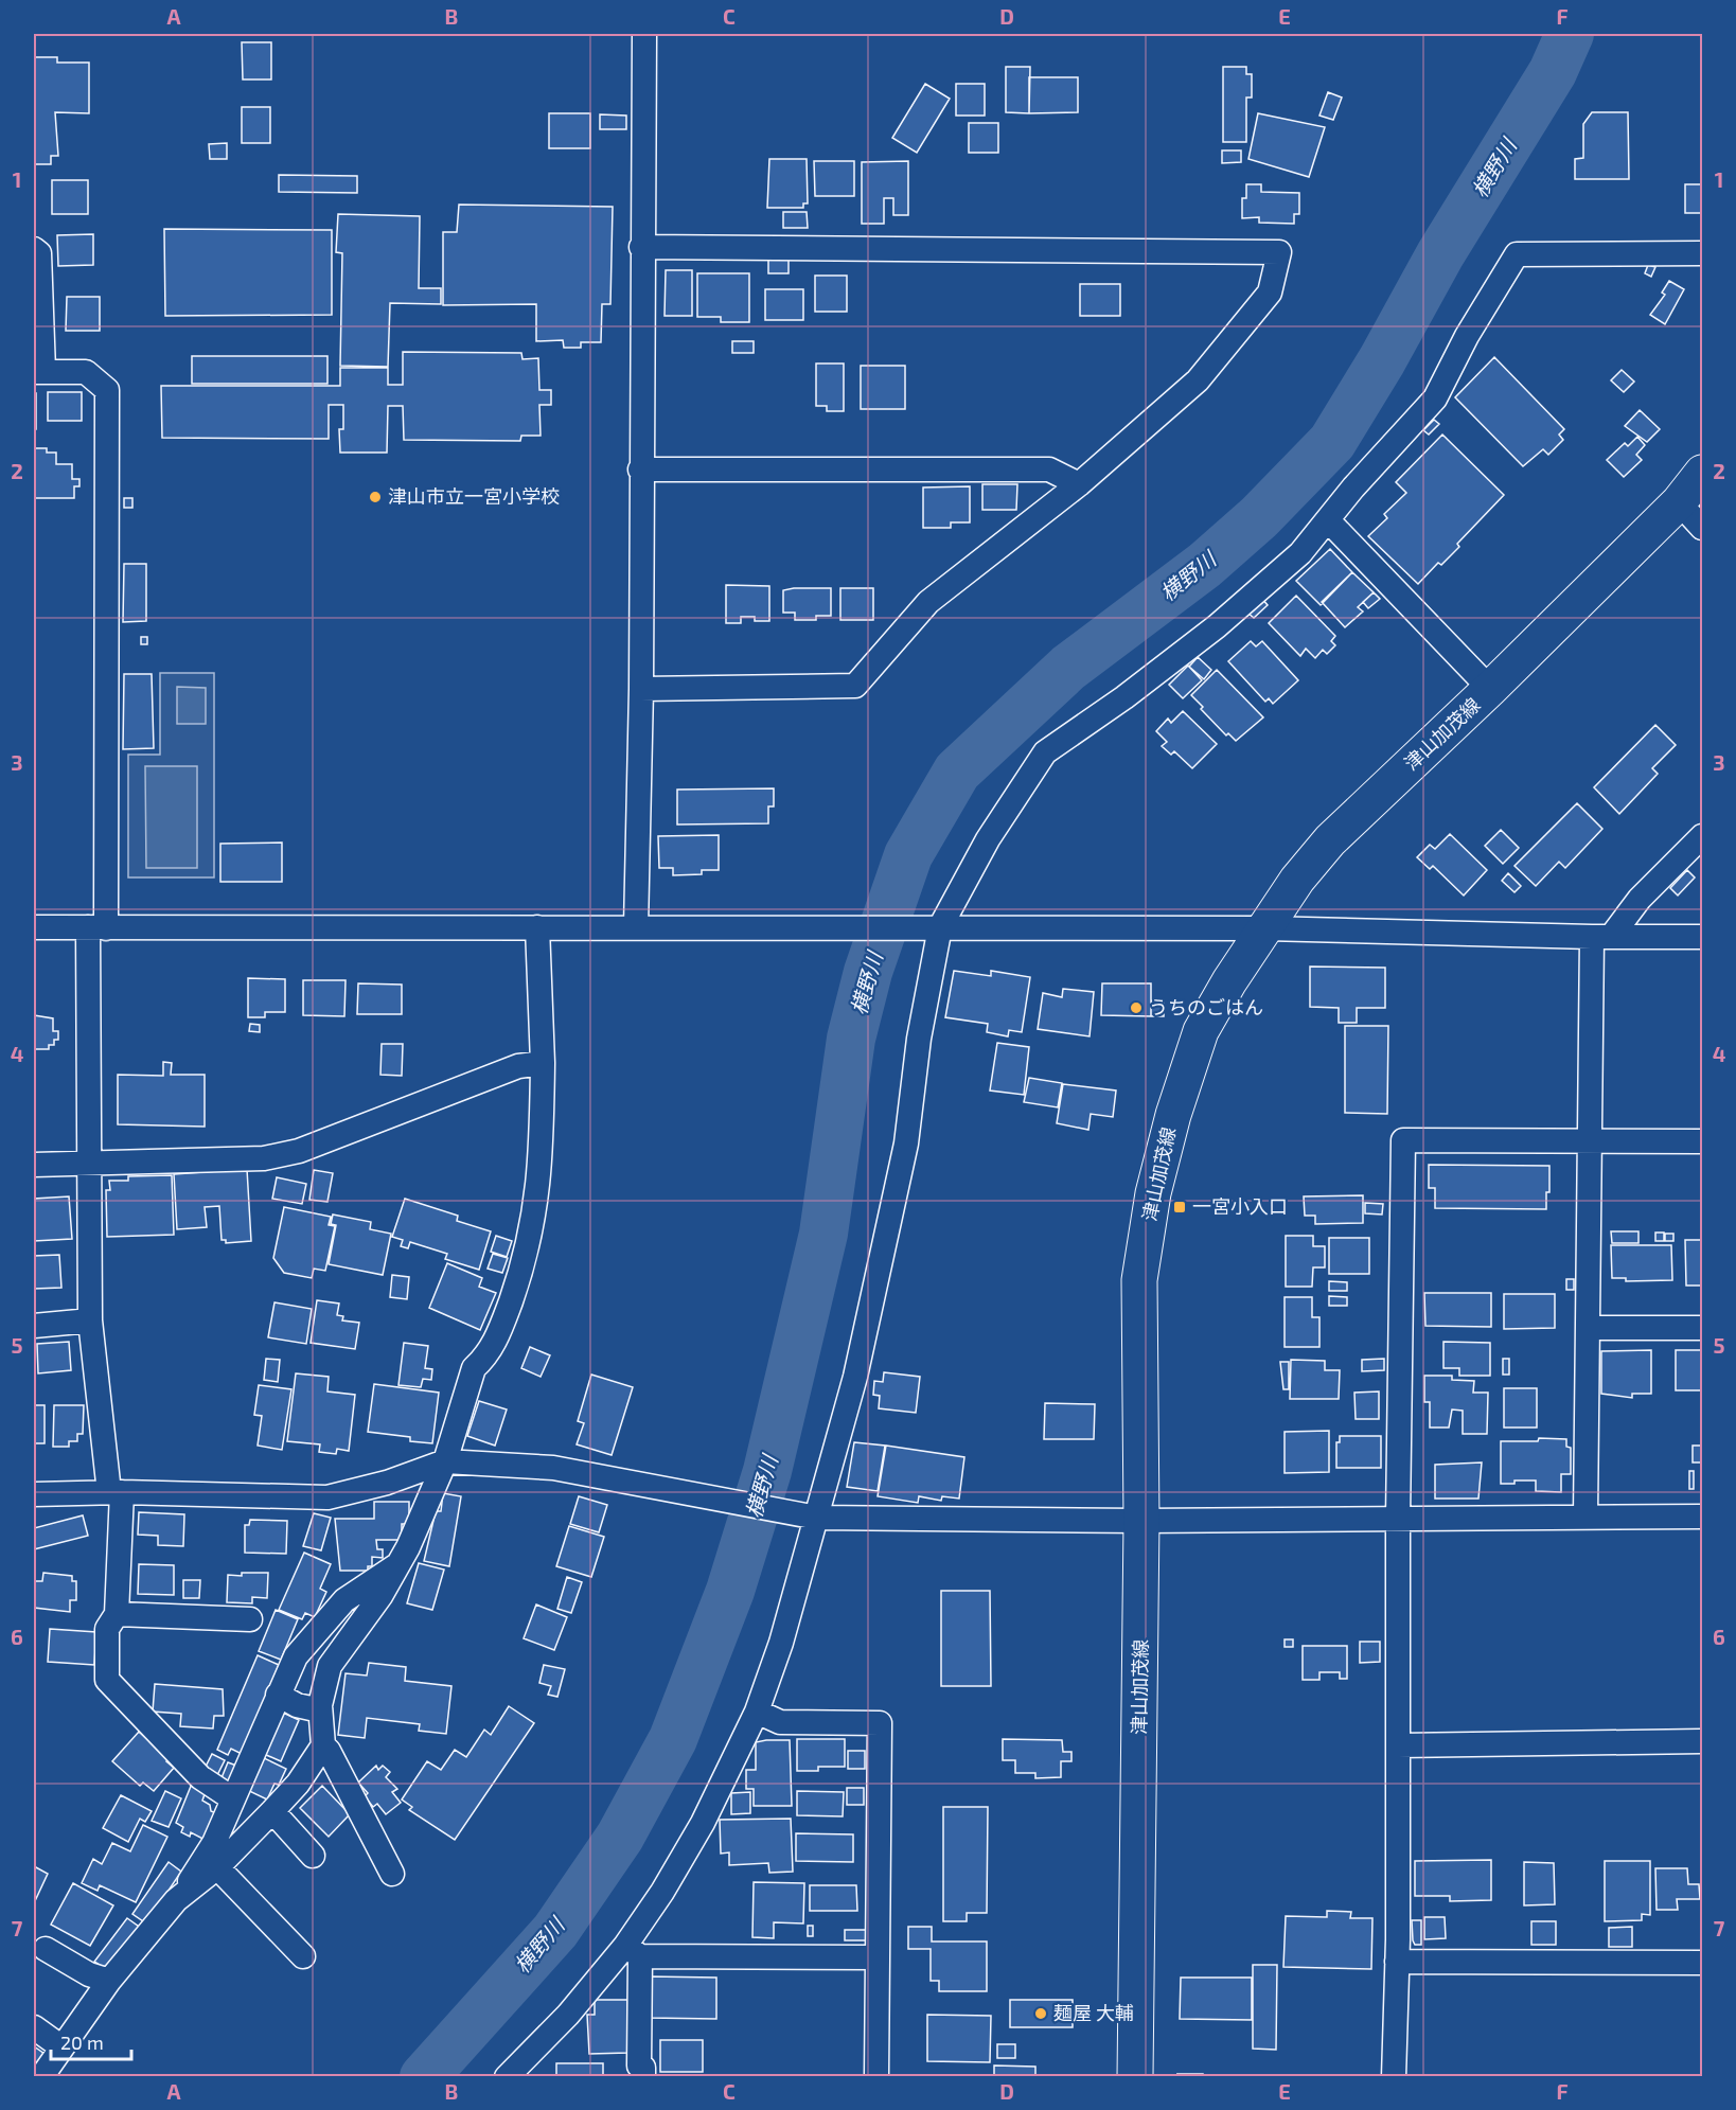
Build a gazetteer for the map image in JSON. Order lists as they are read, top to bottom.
{
  "streets": {
    "main road": ["津山加茂線"]
  },
  "water": ["横野川"],
  "places": {
    "other": ["津山市立一宮小学校", "うちのごはん", "麺屋 大輔"],
    "transit": ["一宮小入口"]
  },
  "scale_bar": "20 m",
  "grid": {
    "columns": [
      "A",
      "B",
      "C",
      "D",
      "E",
      "F"
    ],
    "rows": [
      "1",
      "2",
      "3",
      "4",
      "5",
      "6",
      "7"
    ]
  }
}
